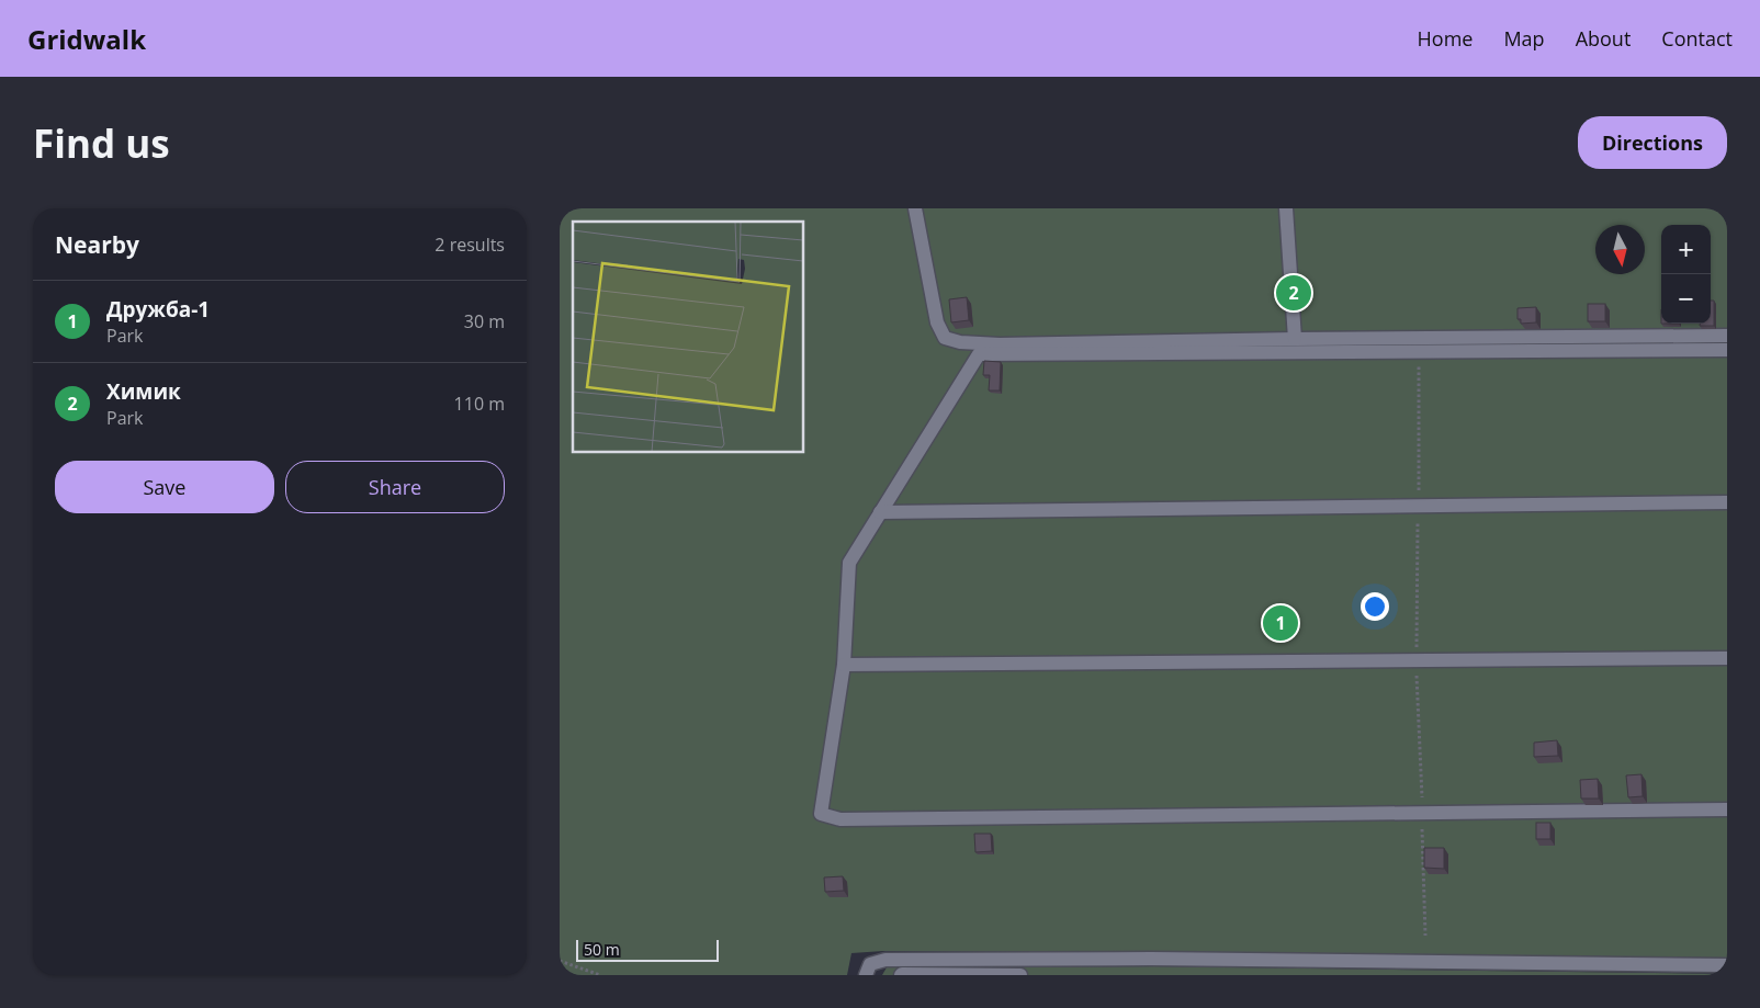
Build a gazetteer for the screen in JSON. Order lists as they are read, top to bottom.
{
  "scale_bar": "50 m",
  "north": "bottom",
  "page": {
    "header": "Gridwalk",
    "nav": [
      "Home",
      "Map",
      "About",
      "Contact"
    ],
    "buttons": [
      "Directions",
      ["Save", "Share"]
    ],
    "title": "Find us",
    "heading": ["Nearby", "2 results"],
    "map_buttons": ["+", "−"],
    "pins": ["2", "1"],
    "list": [
      {
        "mark": "1",
        "name": "Дружба-1",
        "note": "Park",
        "value": "30 m"
      },
      {
        "mark": "2",
        "name": "Химик",
        "note": "Park",
        "value": "110 m"
      }
    ],
    "scale": "50 m"
  }
}
